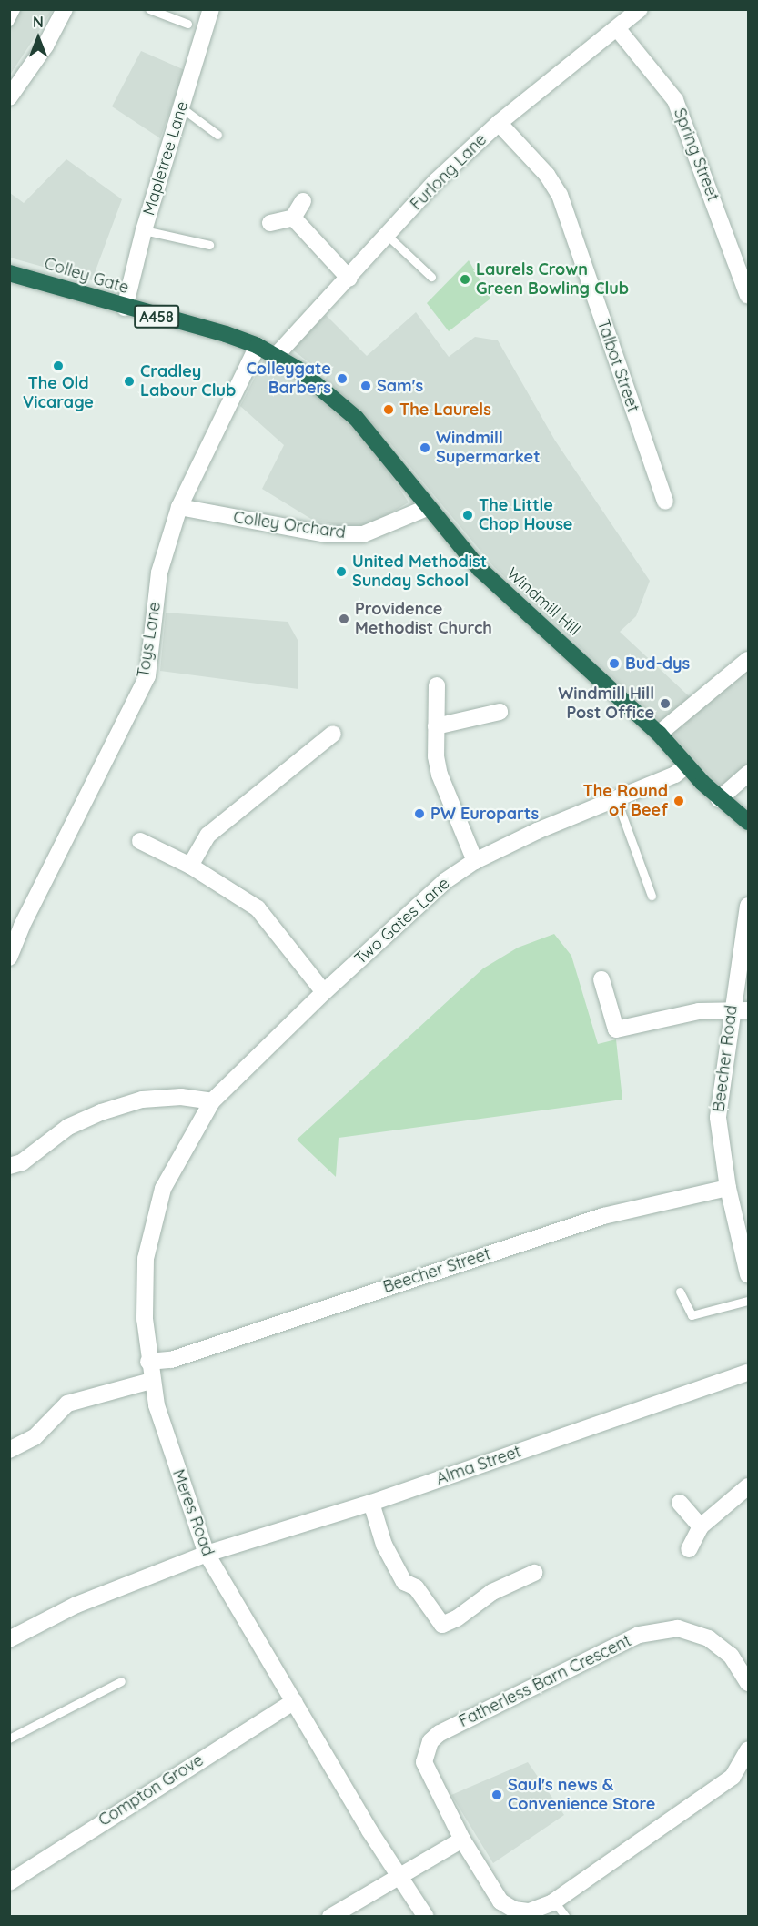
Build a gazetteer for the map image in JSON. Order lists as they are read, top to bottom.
{
  "streets": {
    "highway": ["Colley Gate", "A458", "Windmill Hill"],
    "street": [
      "Spring Street",
      "Mapletree Lane",
      "Furlong Lane",
      "Talbot Street",
      "Colley Orchard",
      "Toys Lane",
      "Two Gates Lane",
      "Beecher Road",
      "Beecher Street",
      "Alma Street",
      "Meres Road",
      "Fatherless Barn Crescent",
      "Compton Grove"
    ]
  },
  "crossings": [
    ["Spring Street", "Furlong Lane"],
    ["Mapletree Lane", "Colley Gate"],
    ["Furlong Lane", "Colley Gate"],
    ["Furlong Lane", "Talbot Street"],
    ["Furlong Lane", "Windmill Hill"],
    ["Colley Gate", "Windmill Hill"],
    ["Colley Gate", "Toys Lane"],
    ["Colley Orchard", "Windmill Hill"],
    ["Colley Orchard", "Toys Lane"],
    ["Windmill Hill", "Two Gates Lane"],
    ["Two Gates Lane", "Meres Road"],
    ["Beecher Road", "Beecher Street"],
    ["Beecher Street", "Meres Road"],
    ["Alma Street", "Meres Road"],
    ["Meres Road", "Compton Grove"]
  ],
  "places": [
    "Laurels Crown Green Bowling Club",
    "The Old Vicarage",
    "Colleygate Barbers",
    "Cradley Labour Club",
    "Sam's",
    "The Laurels",
    "Windmill Supermarket",
    "The Little Chop House",
    "United Methodist Sunday School",
    "Providence Methodist Church",
    "Bud-dys",
    "Windmill Hill Post Office",
    "The Round of Beef",
    "PW Europarts",
    "Saul's news & Convenience Store"
  ],
  "north": "top"
}
